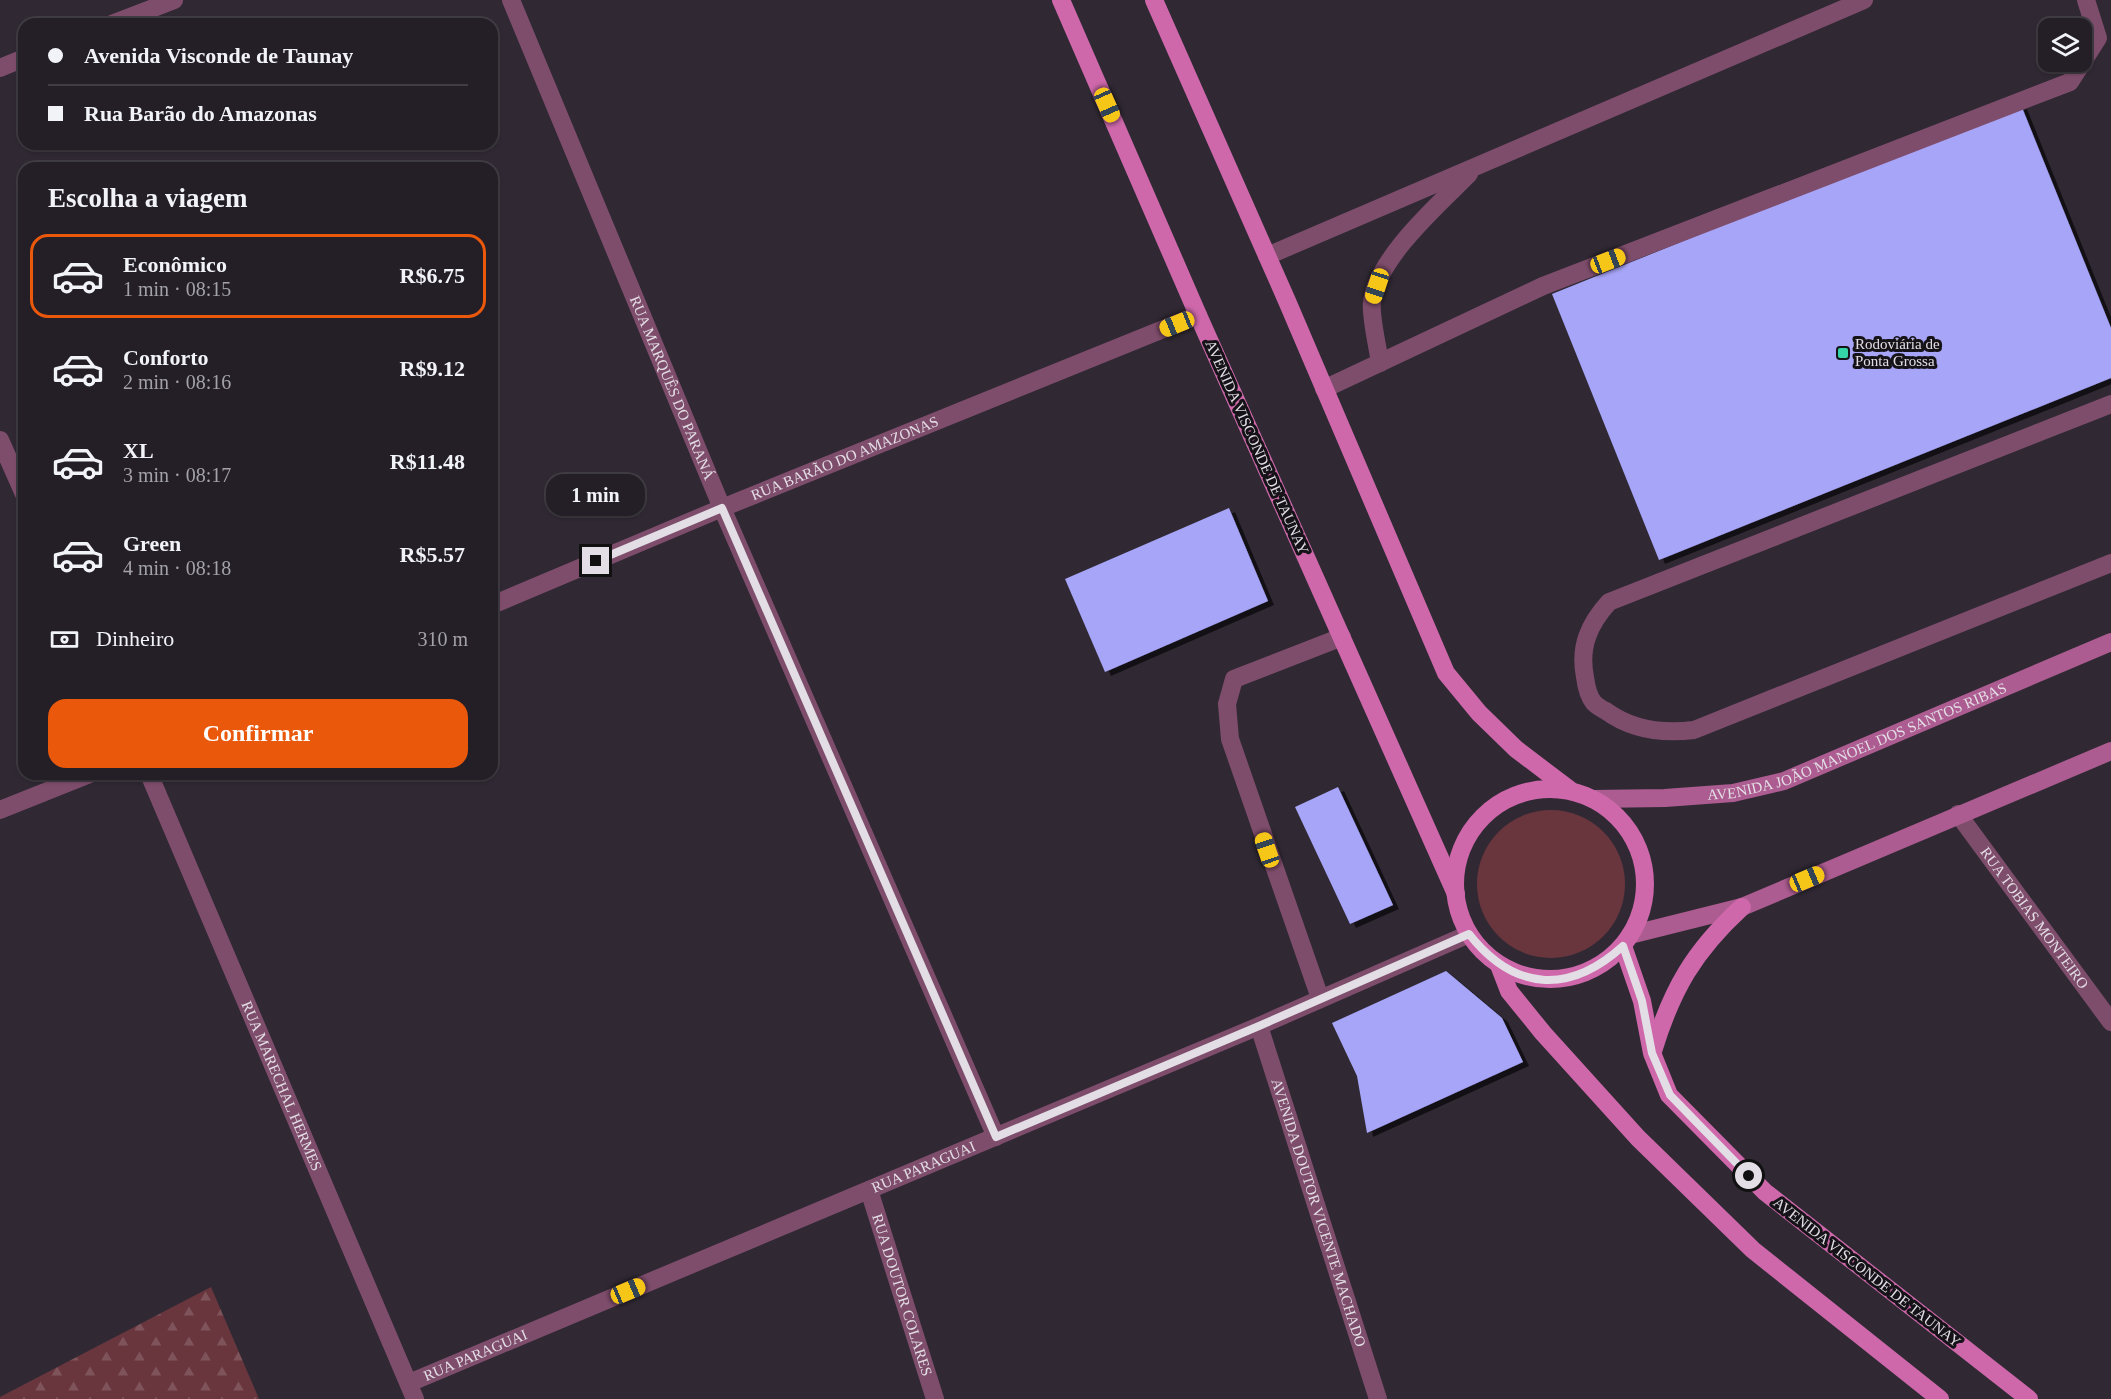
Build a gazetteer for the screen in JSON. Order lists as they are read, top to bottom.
{
  "streets": {
    "main road": ["AVENIDA VISCONDE DE TAUNAY", "AVENIDA JOÃO MANOEL DOS SANTOS RIBAS"],
    "street": [
      "RUA MARQUÊS DO PARANÁ",
      "RUA BARÃO DO AMAZONAS",
      "RUA TOBIAS MONTEIRO",
      "RUA MARECHAL HERMES",
      "RUA PARAGUAI",
      "AVENIDA DOUTOR VICENTE MACHADO",
      "RUA DOUTOR COLARES"
    ]
  },
  "crossings": [
    ["RUA MARQUÊS DO PARANÁ", "RUA BARÃO DO AMAZONAS"],
    ["RUA MARQUÊS DO PARANÁ", "RUA PARAGUAI"],
    ["AVENIDA VISCONDE DE TAUNAY", "RUA BARÃO DO AMAZONAS"],
    ["AVENIDA VISCONDE DE TAUNAY", "AVENIDA JOÃO MANOEL DOS SANTOS RIBAS"],
    ["AVENIDA VISCONDE DE TAUNAY", "RUA PARAGUAI"],
    ["AVENIDA JOÃO MANOEL DOS SANTOS RIBAS", "RUA PARAGUAI"],
    ["RUA MARECHAL HERMES", "RUA PARAGUAI"],
    ["RUA PARAGUAI", "AVENIDA DOUTOR VICENTE MACHADO"],
    ["RUA PARAGUAI", "RUA DOUTOR COLARES"]
  ],
  "places": {
    "transit": ["Rodoviária de Ponta Grossa"]
  },
  "page": {
    "banner": ["Avenida Visconde de Taunay", "Rua Barão do Amazonas"],
    "heading": "Escolha a viagem",
    "list": [
      {
        "name": "Econômico",
        "note": "1 min · 08:15",
        "value": "R$6.75"
      },
      {
        "name": "Conforto",
        "note": "2 min · 08:16",
        "value": "R$9.12"
      },
      {
        "name": "XL",
        "note": "3 min · 08:17",
        "value": "R$11.48"
      },
      {
        "name": "Green",
        "note": "4 min · 08:18",
        "value": "R$5.57"
      }
    ],
    "bubble": "1 min",
    "pay": ["Dinheiro", "310 m"],
    "buttons": "Confirmar"
  }
}
